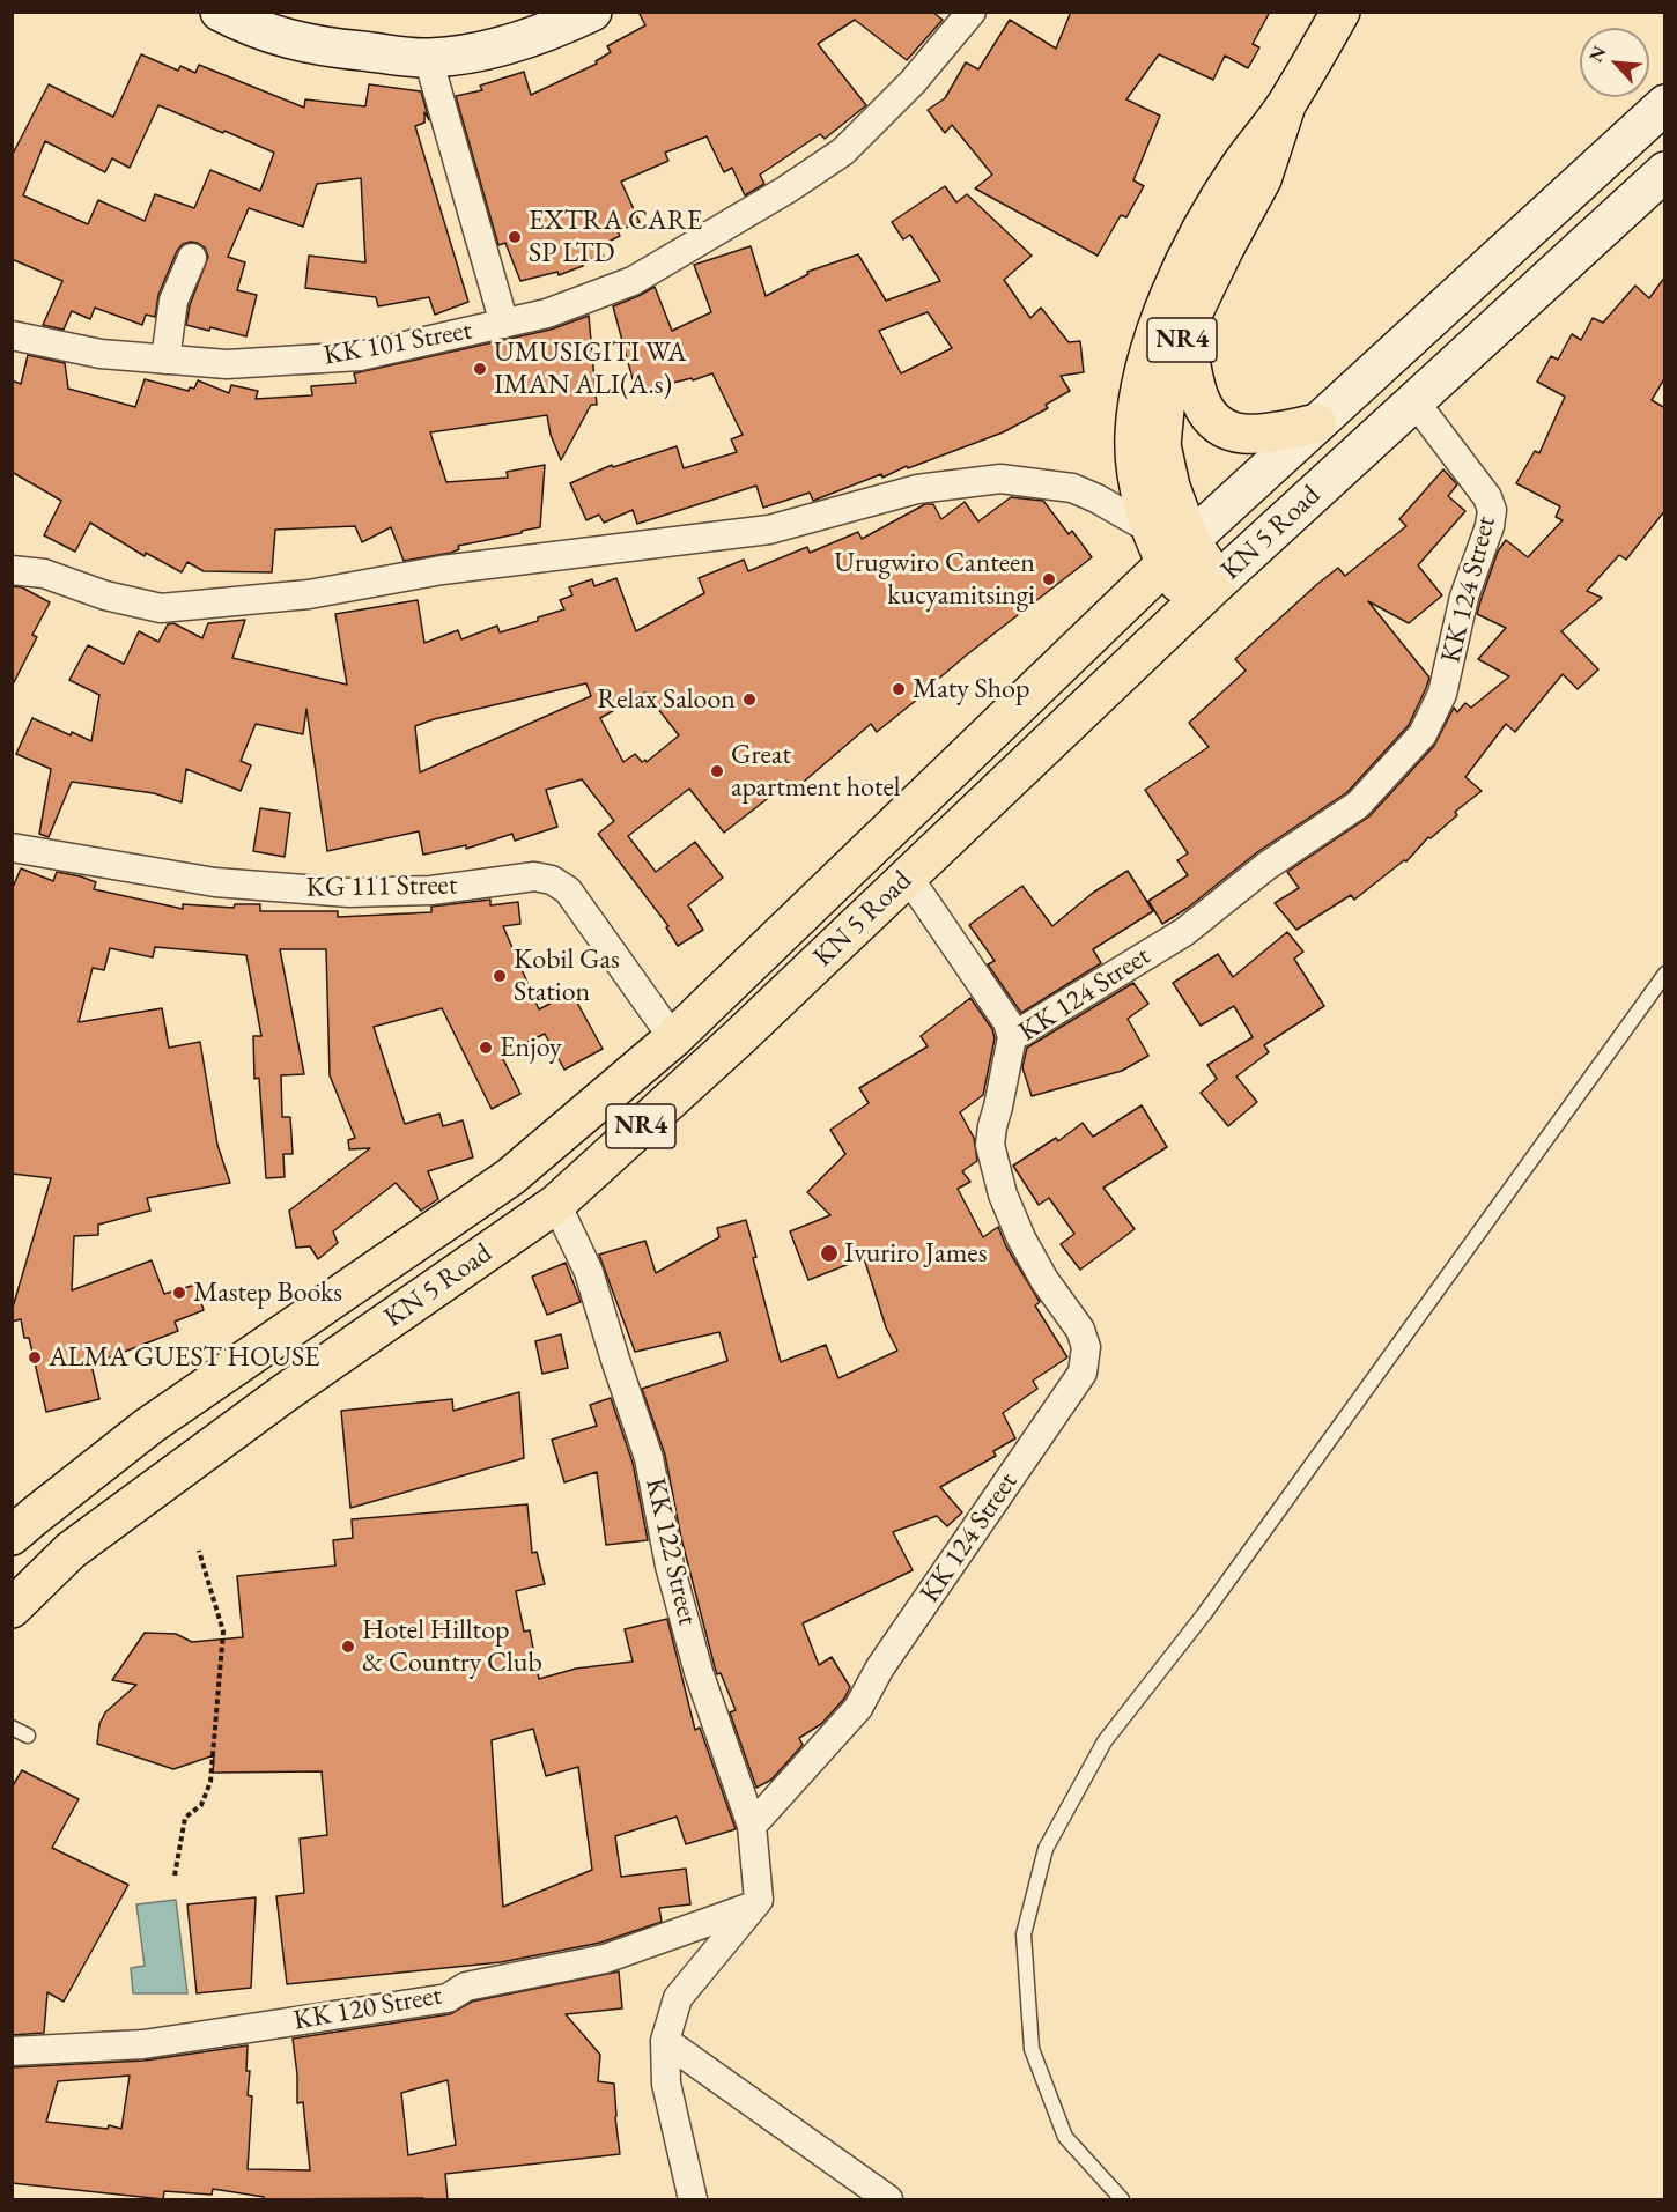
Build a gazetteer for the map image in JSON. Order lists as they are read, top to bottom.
{
  "streets": {
    "highway": ["NR4", "KN 5 Road"],
    "street": [
      "KK 101 Street",
      "KK 124 Street",
      "KG 111 Street",
      "KK 122 Street",
      "KK 120 Street"
    ]
  },
  "crossings": [
    ["NR4", "KN 5 Road"],
    ["KN 5 Road", "KK 124 Street"],
    ["KN 5 Road", "KG 111 Street"],
    ["KN 5 Road", "KK 122 Street"],
    ["KK 124 Street", "KK 122 Street"],
    ["KK 122 Street", "KK 120 Street"]
  ],
  "places": [
    "EXTRA CARE SP LTD",
    "UMUSIGITI WA IMAN ALI(A.s)",
    "Urugwiro Canteen kucyamitsingi",
    "Maty Shop",
    "Relax Saloon",
    "Great apartment hotel",
    "Kobil Gas Station",
    "Enjoy",
    "Ivuriro James",
    "Mastep Books",
    "ALMA GUEST HOUSE",
    "Hotel Hilltop & Country Club"
  ],
  "north": "top left"
}
